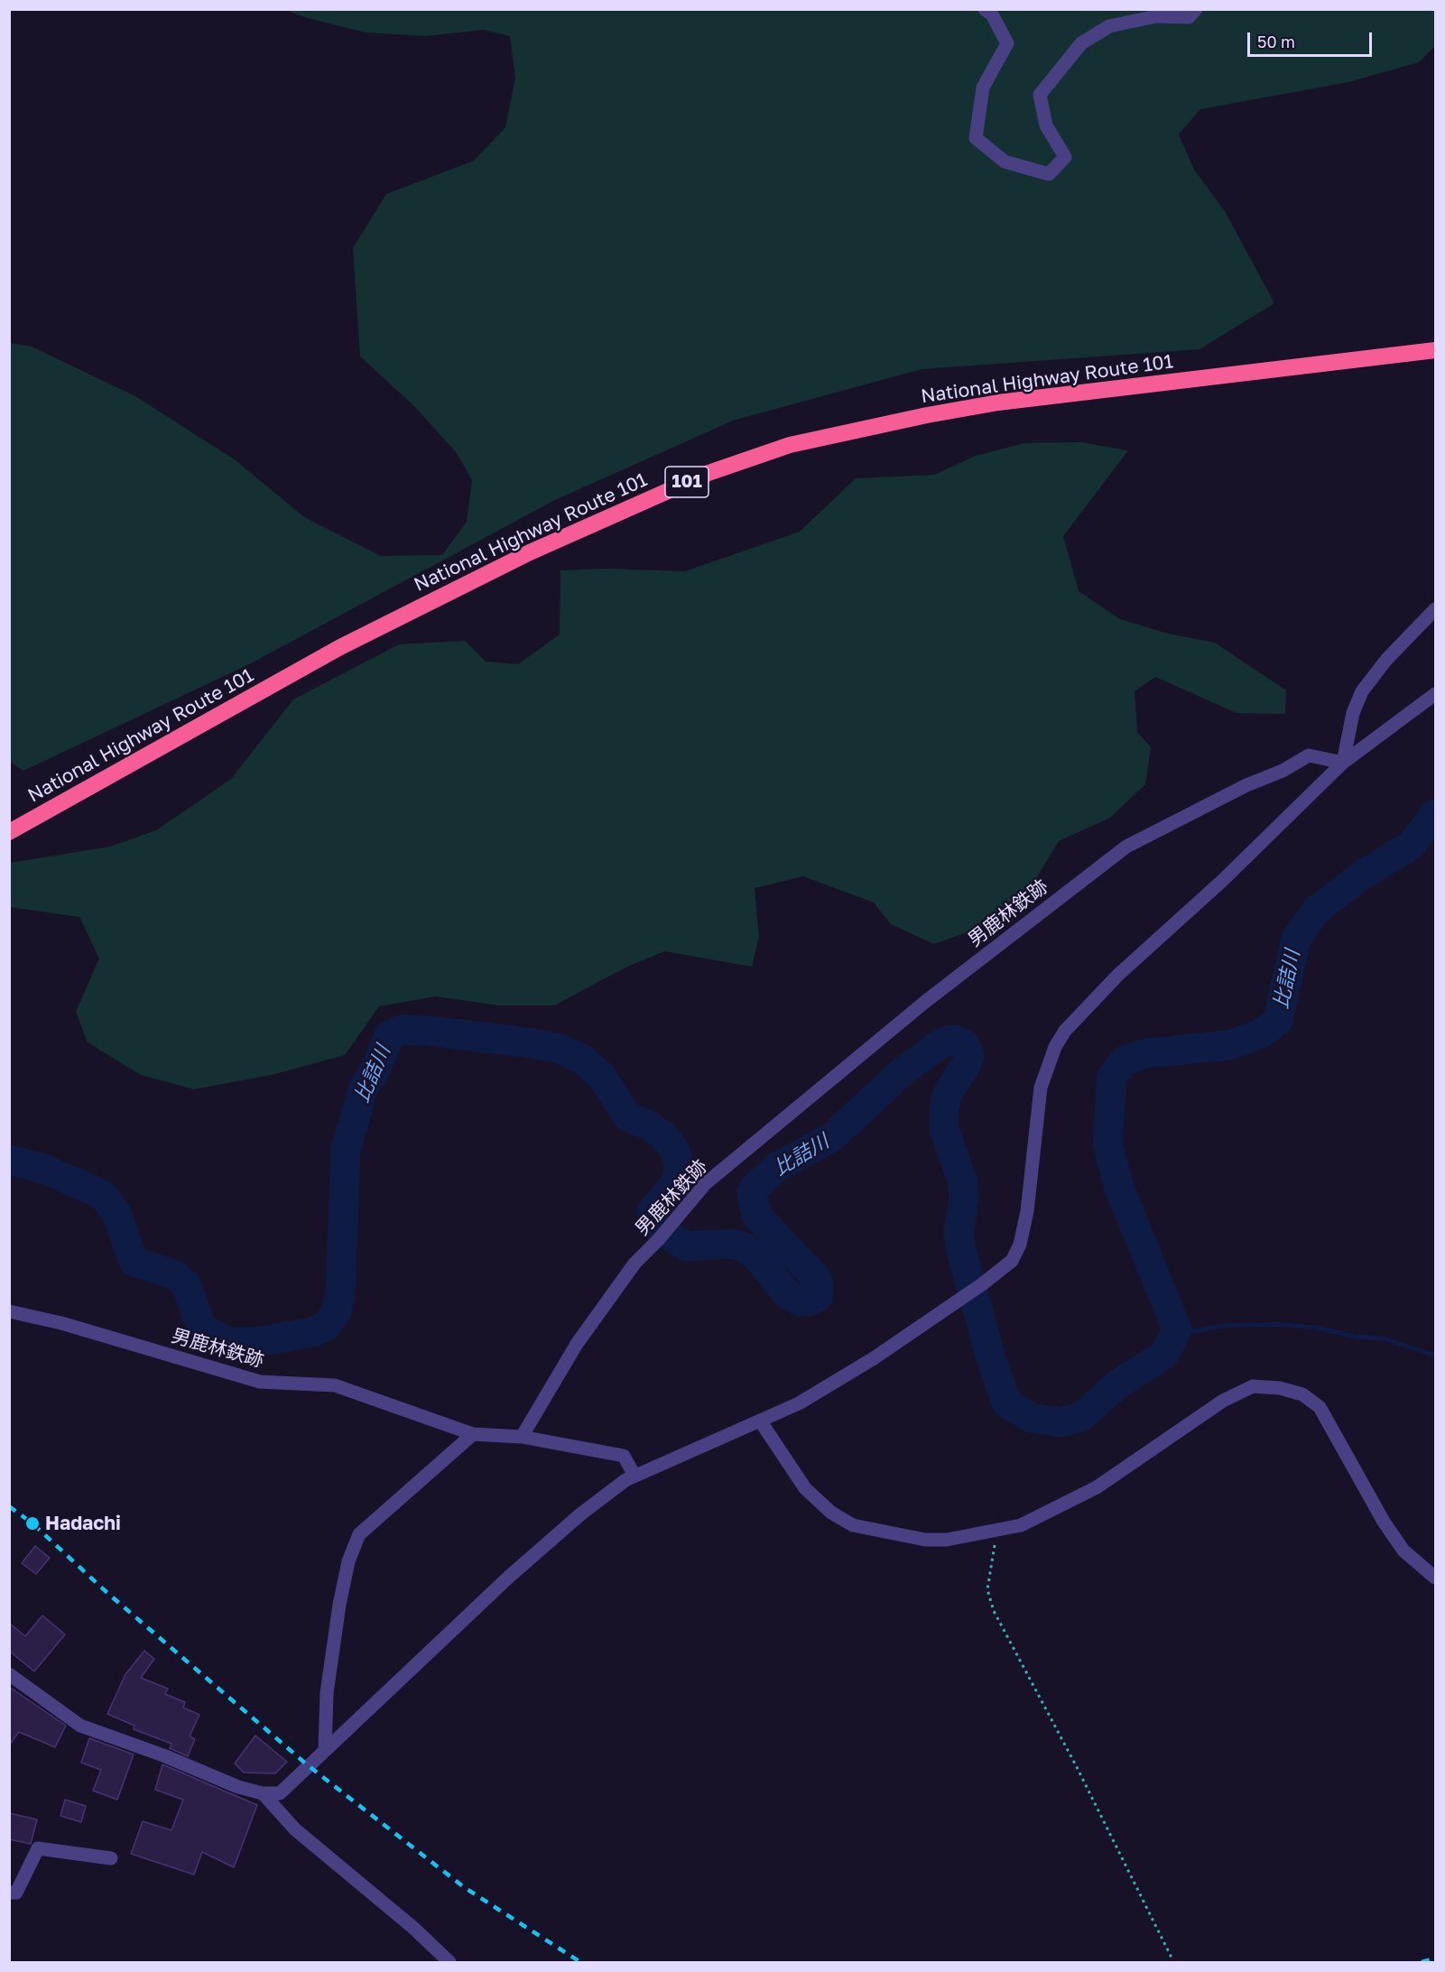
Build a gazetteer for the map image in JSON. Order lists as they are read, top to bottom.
{
  "streets": {
    "highway": ["National Highway Route 101", "101"],
    "street": ["男鹿林鉄跡"]
  },
  "water": ["比詰川"],
  "places": ["Hadachi"],
  "scale_bar": "50 m"
}
